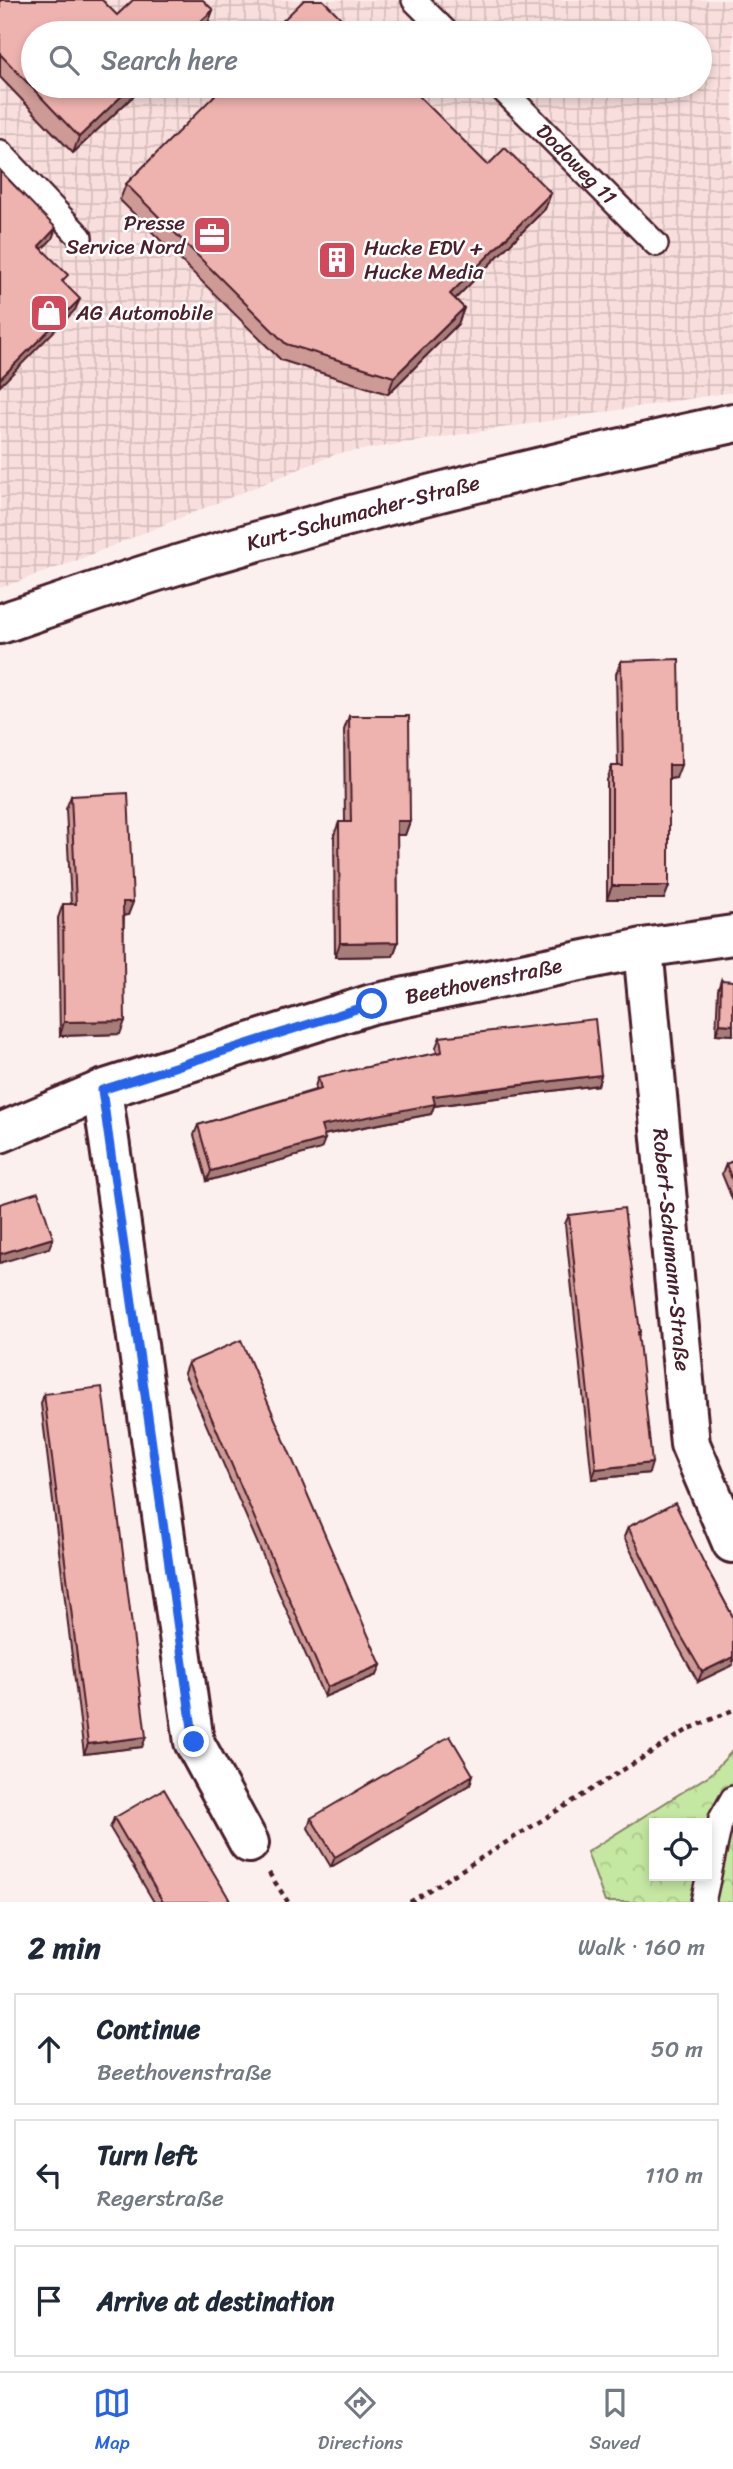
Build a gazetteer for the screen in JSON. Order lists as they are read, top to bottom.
{
  "streets": {
    "street": ["Kurt-Schumacher-Straße", "Beethovenstraße", "Robert-Schumann-Straße"],
    "lane": ["Dodoweg 11"]
  },
  "crossings": [
    ["Beethovenstraße", "Robert-Schumann-Straße"]
  ],
  "places": {
    "office": ["Presse Service Nord"],
    "building": ["Hucke EDV + Hucke Media"],
    "shop": ["AG Automobile"]
  },
  "page": {
    "search": "Search here",
    "heading": ["2 min", "Walk · 160 m"],
    "list": [
      ["Continue", "Beethovenstraße", "50 m"],
      ["Turn left", "Regerstraße", "110 m"],
      "Arrive at destination"
    ],
    "nav": ["Map", "Directions", "Saved"]
  }
}
